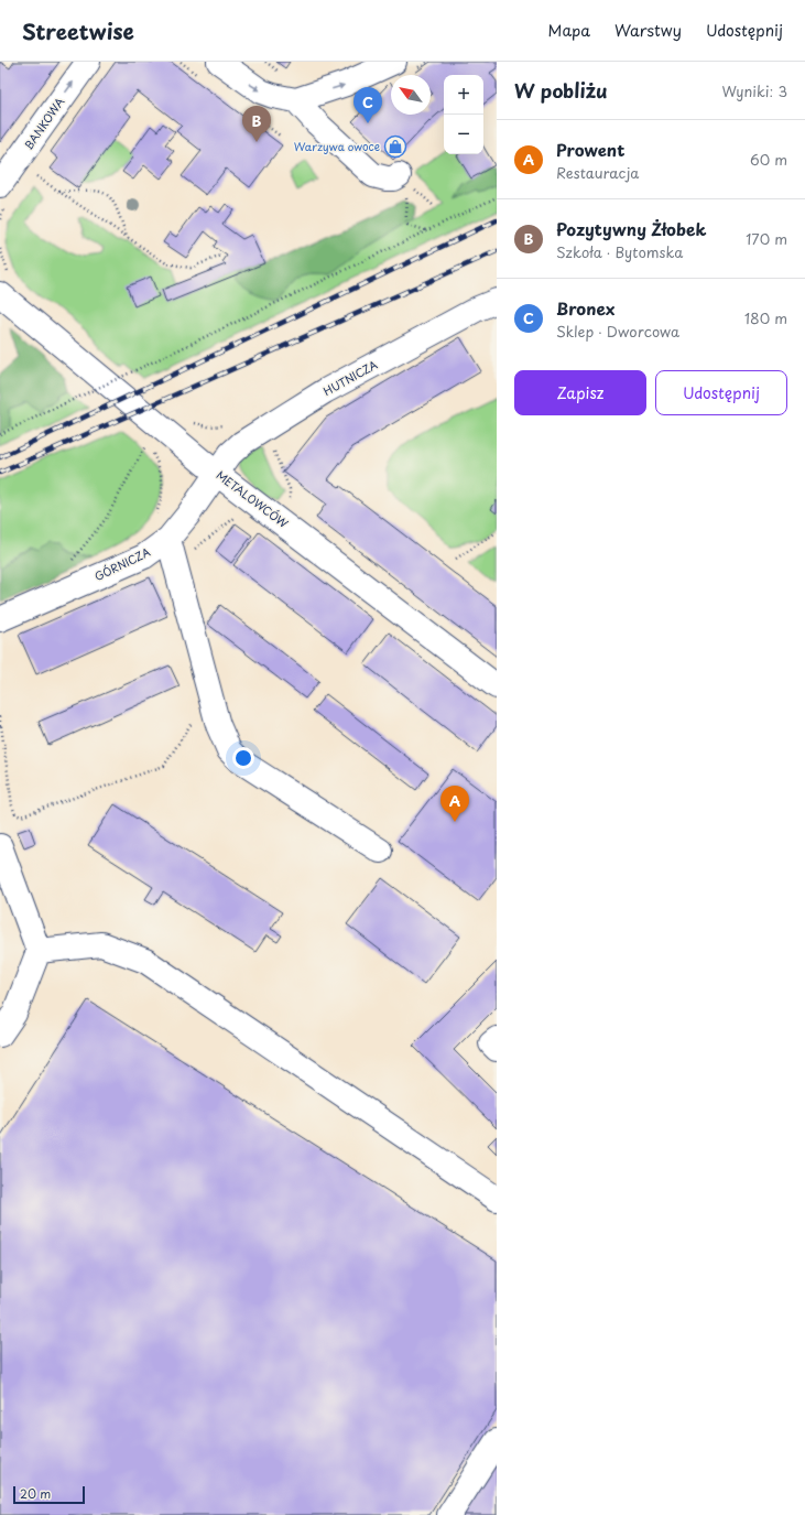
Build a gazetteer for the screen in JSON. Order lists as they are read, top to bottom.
{
  "streets": {
    "street": [
      "BANKOWA",
      "HUTNICZA",
      "METALOWCÓW",
      "GÓRNICZA"
    ]
  },
  "crossings": [
    ["HUTNICZA", "METALOWCÓW"],
    ["HUTNICZA", "GÓRNICZA"],
    ["METALOWCÓW", "GÓRNICZA"]
  ],
  "one_way": ["BANKOWA"],
  "places": {
    "shop": ["Warzywa owoce"]
  },
  "scale_bar": "20 m",
  "north": "top left",
  "page": {
    "header": "Streetwise",
    "nav": ["Mapa", "Warstwy", "Udostępnij"],
    "heading": ["W pobliżu", "Wyniki: 3"],
    "map_buttons": ["+", "−"],
    "pins": ["C", "B", "A"],
    "list": [
      {
        "mark": "A",
        "name": "Prowent",
        "note": "Restauracja",
        "value": "60 m"
      },
      {
        "mark": "B",
        "name": "Pozytywny Żłobek",
        "note": "Szkoła · Bytomska",
        "value": "170 m"
      },
      {
        "mark": "C",
        "name": "Bronex",
        "note": "Sklep · Dworcowa",
        "value": "180 m"
      }
    ],
    "buttons": ["Zapisz", "Udostępnij"],
    "scale": "20 m"
  }
}
